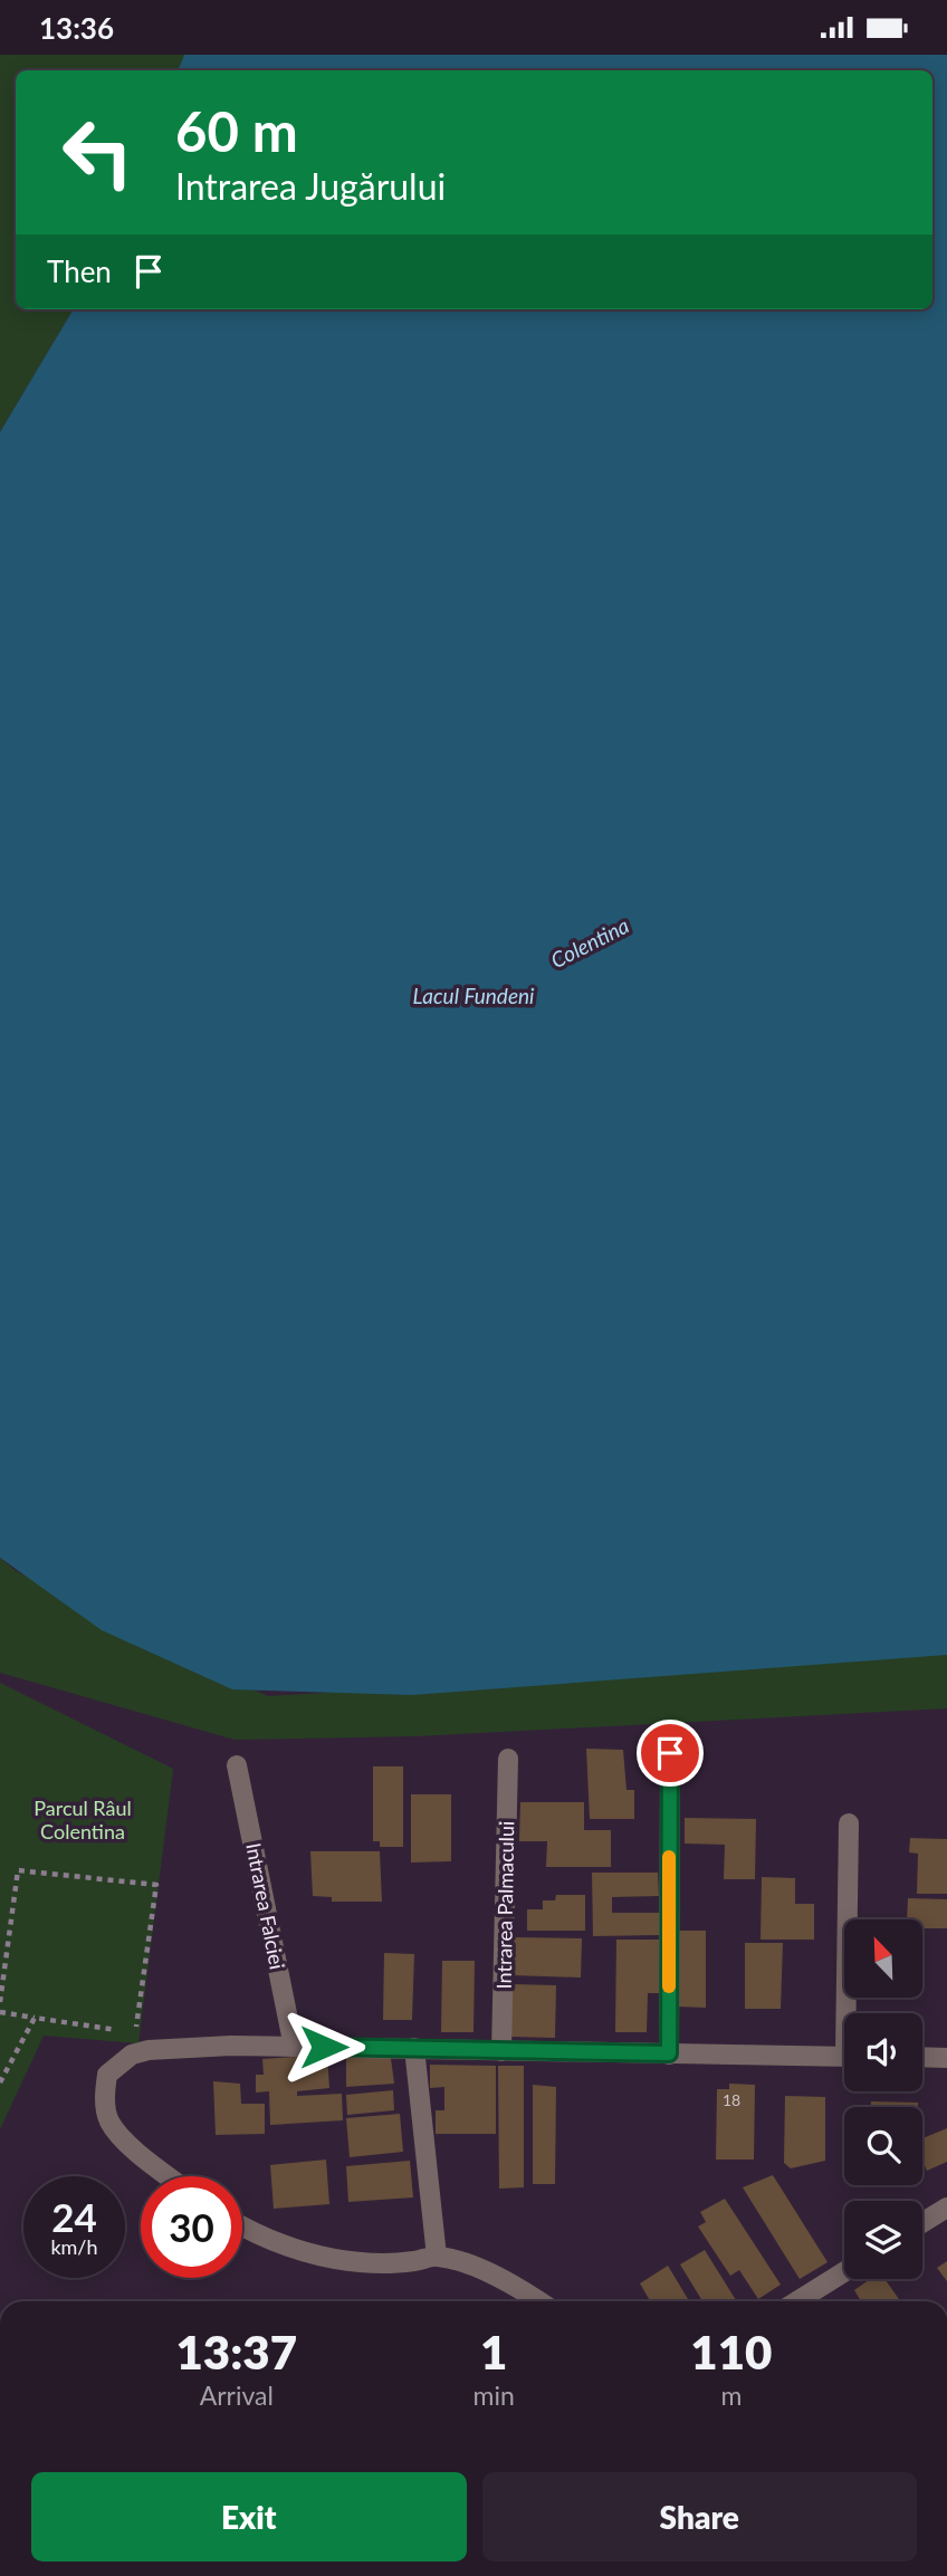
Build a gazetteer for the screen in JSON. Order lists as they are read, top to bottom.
{
  "streets": {
    "street": ["Intrarea Palmacului", "Intrarea Falciei"]
  },
  "water": ["Colentina", "Lacul Fundeni"],
  "parks": ["Parcul Râul Colentina"],
  "house_numbers": ["18"],
  "north": "top left",
  "page": {
    "status": "13:36",
    "turn": ["60 m", "Intrarea Jugărului"],
    "then": "Then",
    "speed": "24 km/h",
    "limit": "30",
    "eta": [
      "13:37",
      "Arrival",
      "1",
      "min",
      "110",
      "m"
    ],
    "buttons": ["Exit", "Share"]
  }
}
